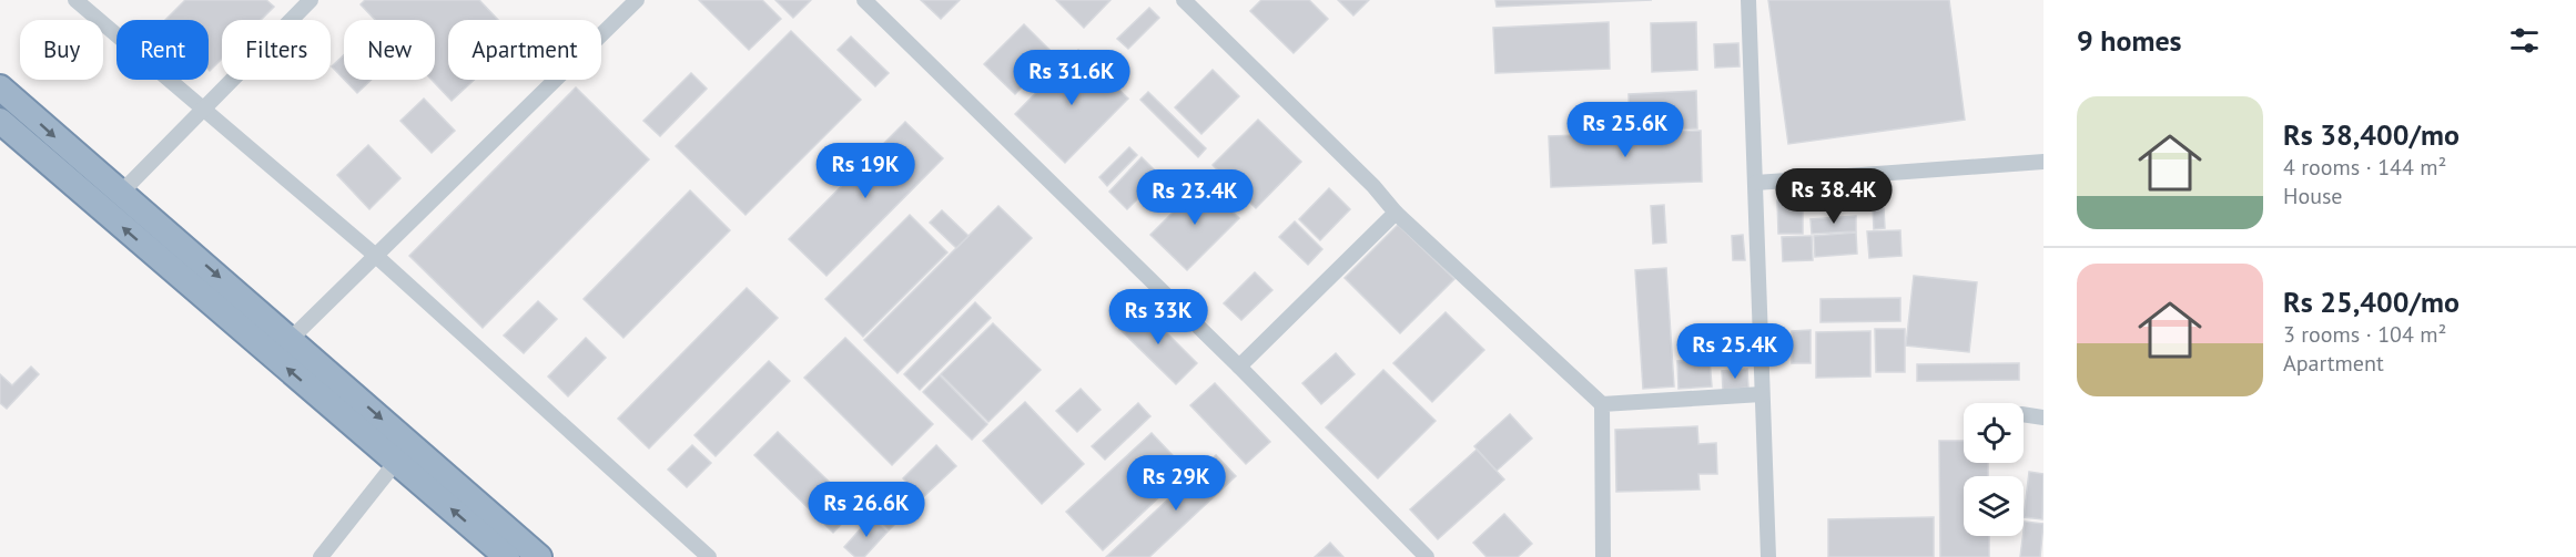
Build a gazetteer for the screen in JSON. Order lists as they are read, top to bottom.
{
  "page": {
    "heading": "9 homes",
    "chip": [
      "Buy",
      "Rent",
      "Filters",
      "New",
      "Apartment"
    ],
    "price": [
      "Rs 31.6K",
      "Rs 25.6K",
      "Rs 19K",
      "Rs 38.4K",
      "Rs 23.4K",
      "Rs 33K",
      "Rs 25.4K",
      "Rs 29K",
      "Rs 26.6K"
    ],
    "list": [
      {
        "name": "Rs 38,400/mo",
        "note": "4 rooms · 144 m² · House"
      },
      {
        "name": "Rs 25,400/mo",
        "note": "3 rooms · 104 m² · Apartment"
      }
    ]
  }
}
